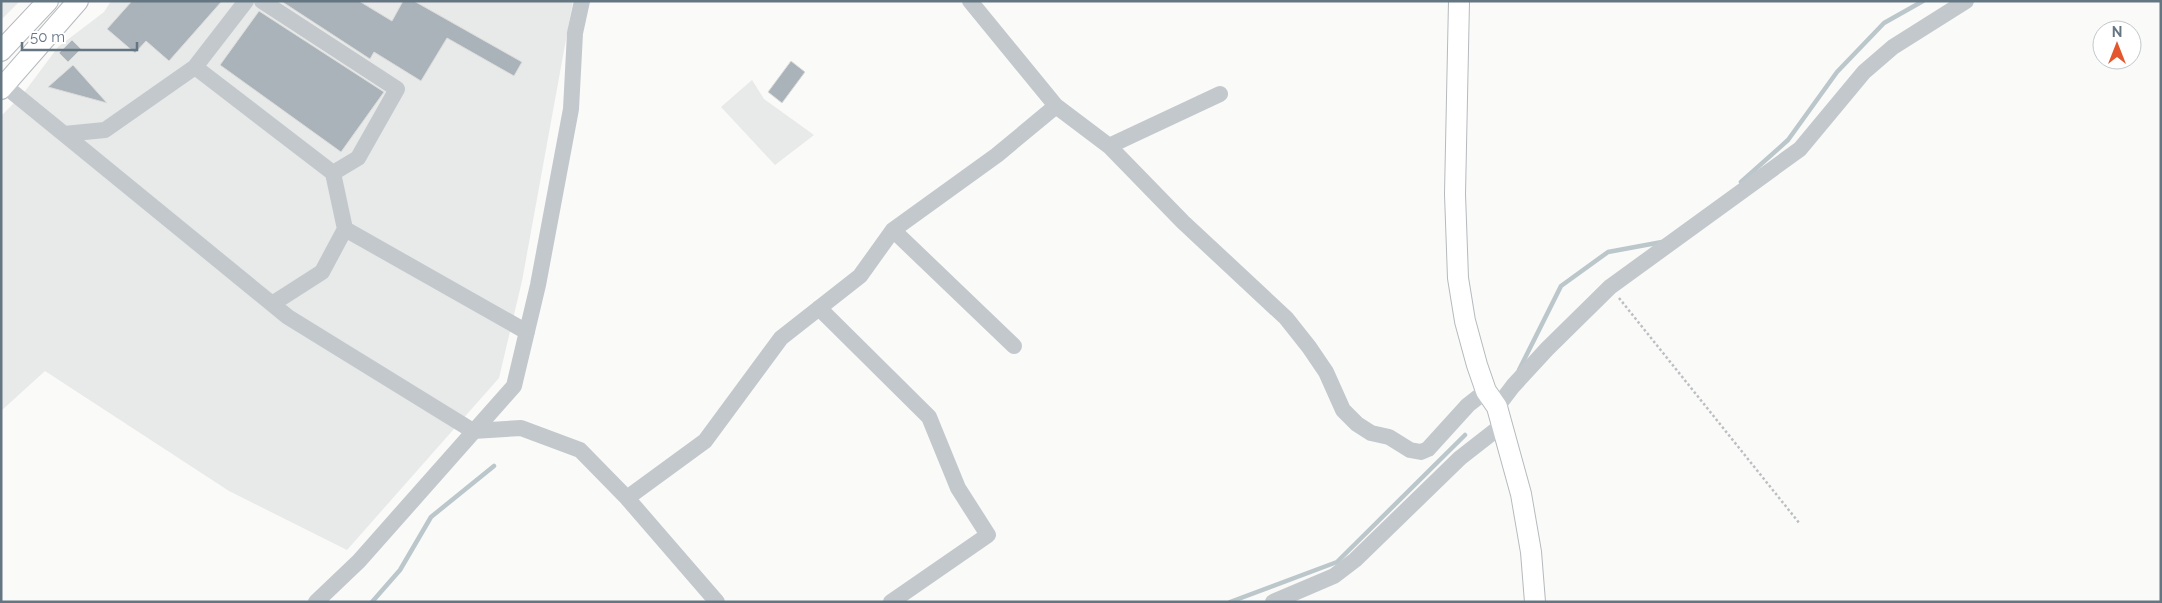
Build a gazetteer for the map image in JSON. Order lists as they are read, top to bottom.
{
  "scale_bar": "50 m",
  "north": "top"
}
